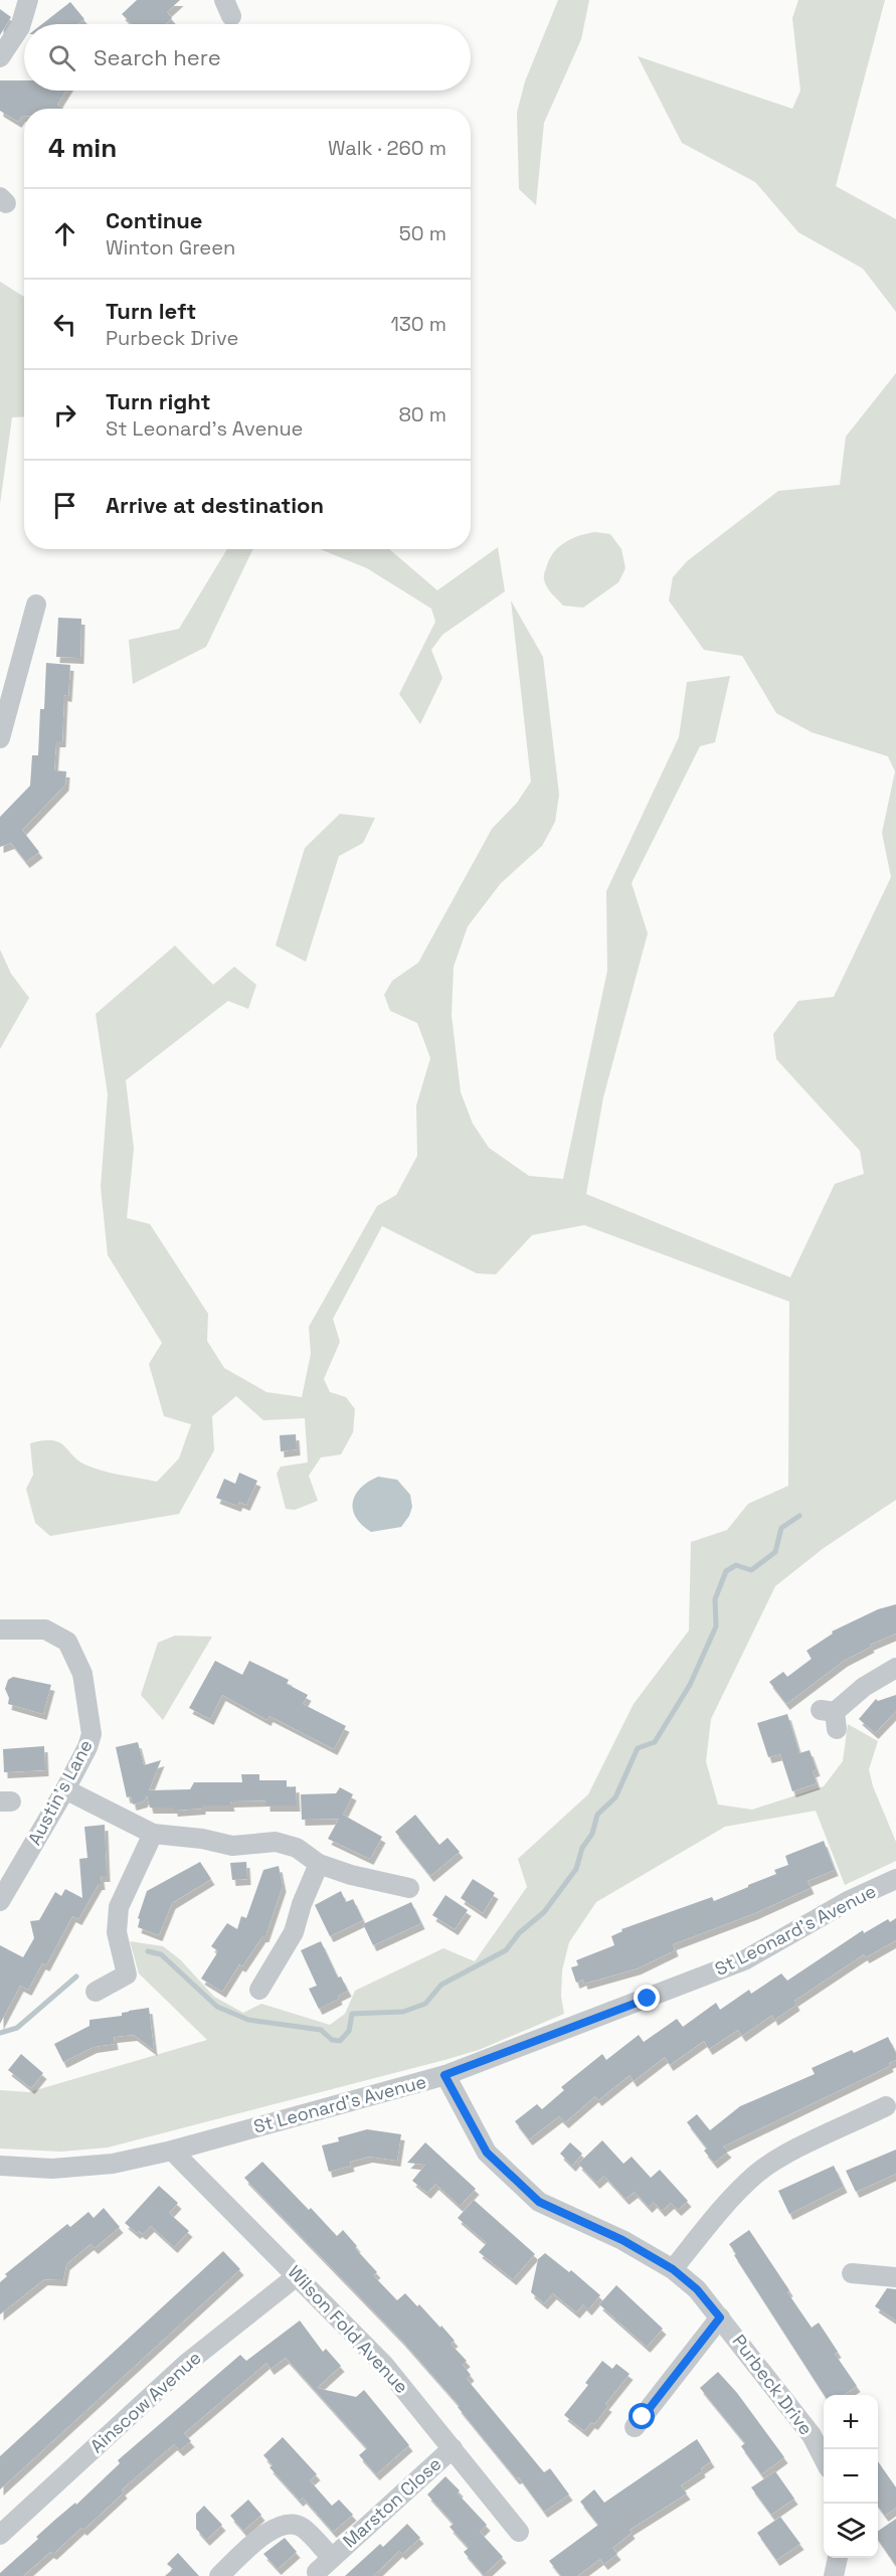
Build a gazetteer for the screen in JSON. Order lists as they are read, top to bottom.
{
  "streets": {
    "street": [
      "Austin's Lane",
      "St Leonard's Avenue",
      "Wilson Fold Avenue",
      "Purbeck Drive",
      "Ainscow Avenue",
      "Marston Close"
    ]
  },
  "crossings": [
    ["St Leonard's Avenue", "Wilson Fold Avenue"],
    ["St Leonard's Avenue", "Purbeck Drive"],
    ["Wilson Fold Avenue", "Ainscow Avenue"],
    ["Wilson Fold Avenue", "Marston Close"]
  ],
  "page": {
    "search": "Search here",
    "heading": ["4 min", "Walk · 260 m"],
    "list": [
      ["Continue", "Winton Green", "50 m"],
      ["Turn left", "Purbeck Drive", "130 m"],
      ["Turn right", "St Leonard's Avenue", "80 m"],
      "Arrive at destination"
    ],
    "map_buttons": ["+", "−"]
  }
}
